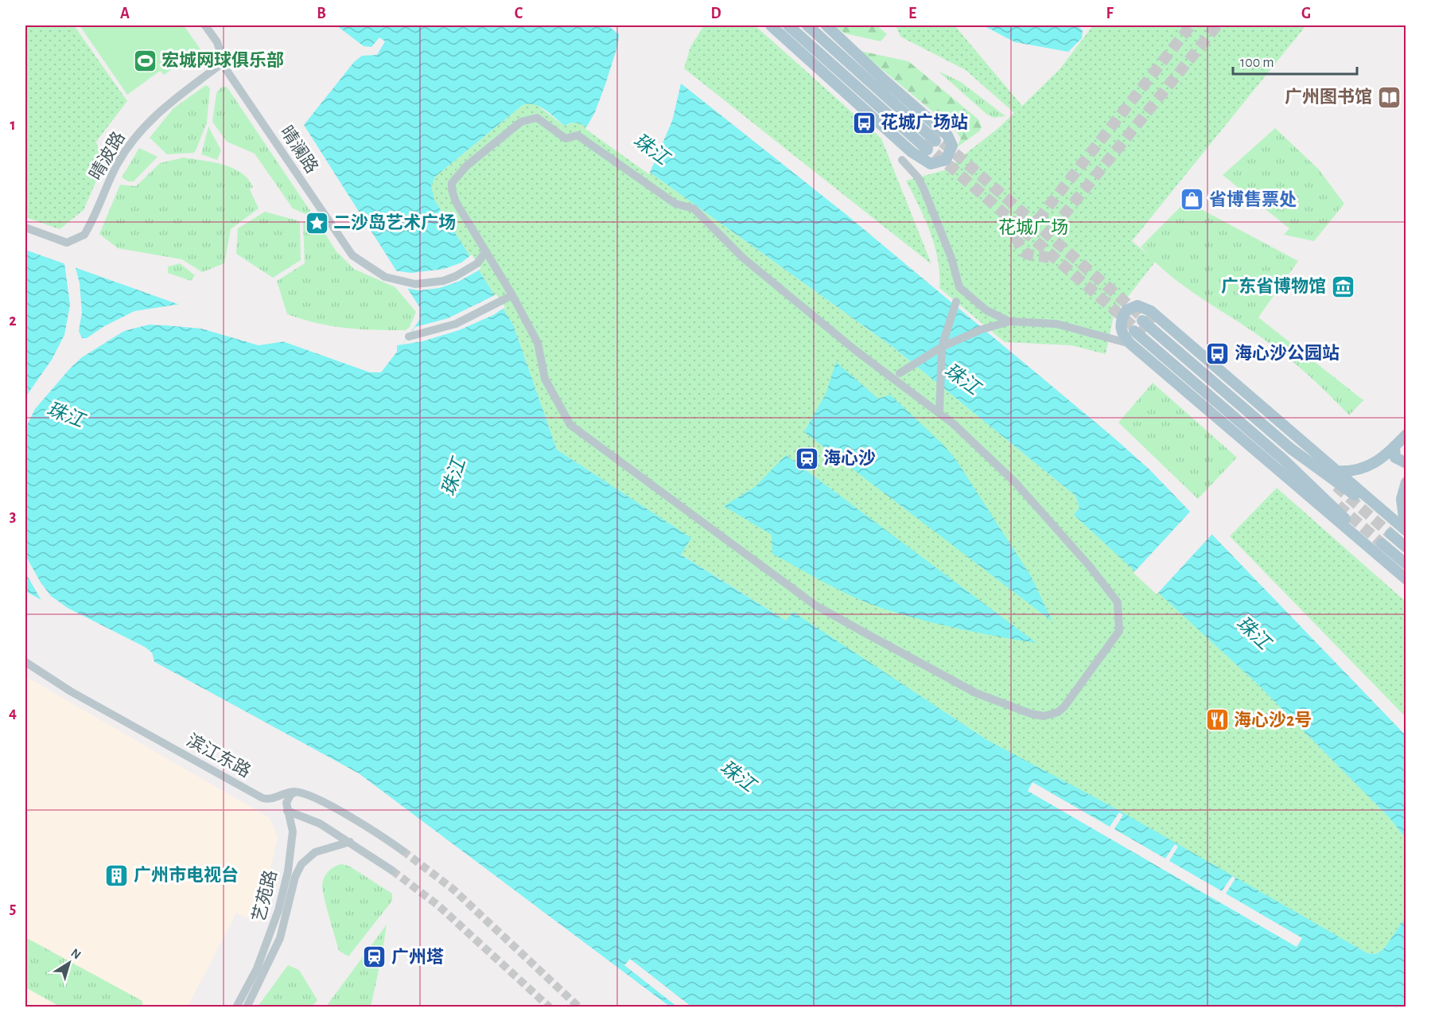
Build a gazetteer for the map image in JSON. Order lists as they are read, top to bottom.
{
  "streets": {
    "street": [
      "晴澜路",
      "晴波路",
      "滨江东路",
      "艺苑路"
    ]
  },
  "crossings": [
    ["晴澜路", "晴波路"]
  ],
  "water": ["珠江"],
  "parks": ["花城广场"],
  "places": {
    "sports": ["宏城网球俱乐部"],
    "library": ["广州图书馆"],
    "bus stop": ["花城广场站", "海心沙公园站"],
    "shop": ["省博售票处"],
    "place": ["二沙岛艺术广场"],
    "museum": ["广东省博物馆"],
    "station": ["海心沙", "广州塔"],
    "restaurant": ["海心沙2号"],
    "building": ["广州市电视台"]
  },
  "scale_bar": "100 m",
  "north": "top right",
  "grid": {
    "columns": [
      "A",
      "B",
      "C",
      "D",
      "E",
      "F",
      "G"
    ],
    "rows": [
      "1",
      "2",
      "3",
      "4",
      "5"
    ]
  }
}
